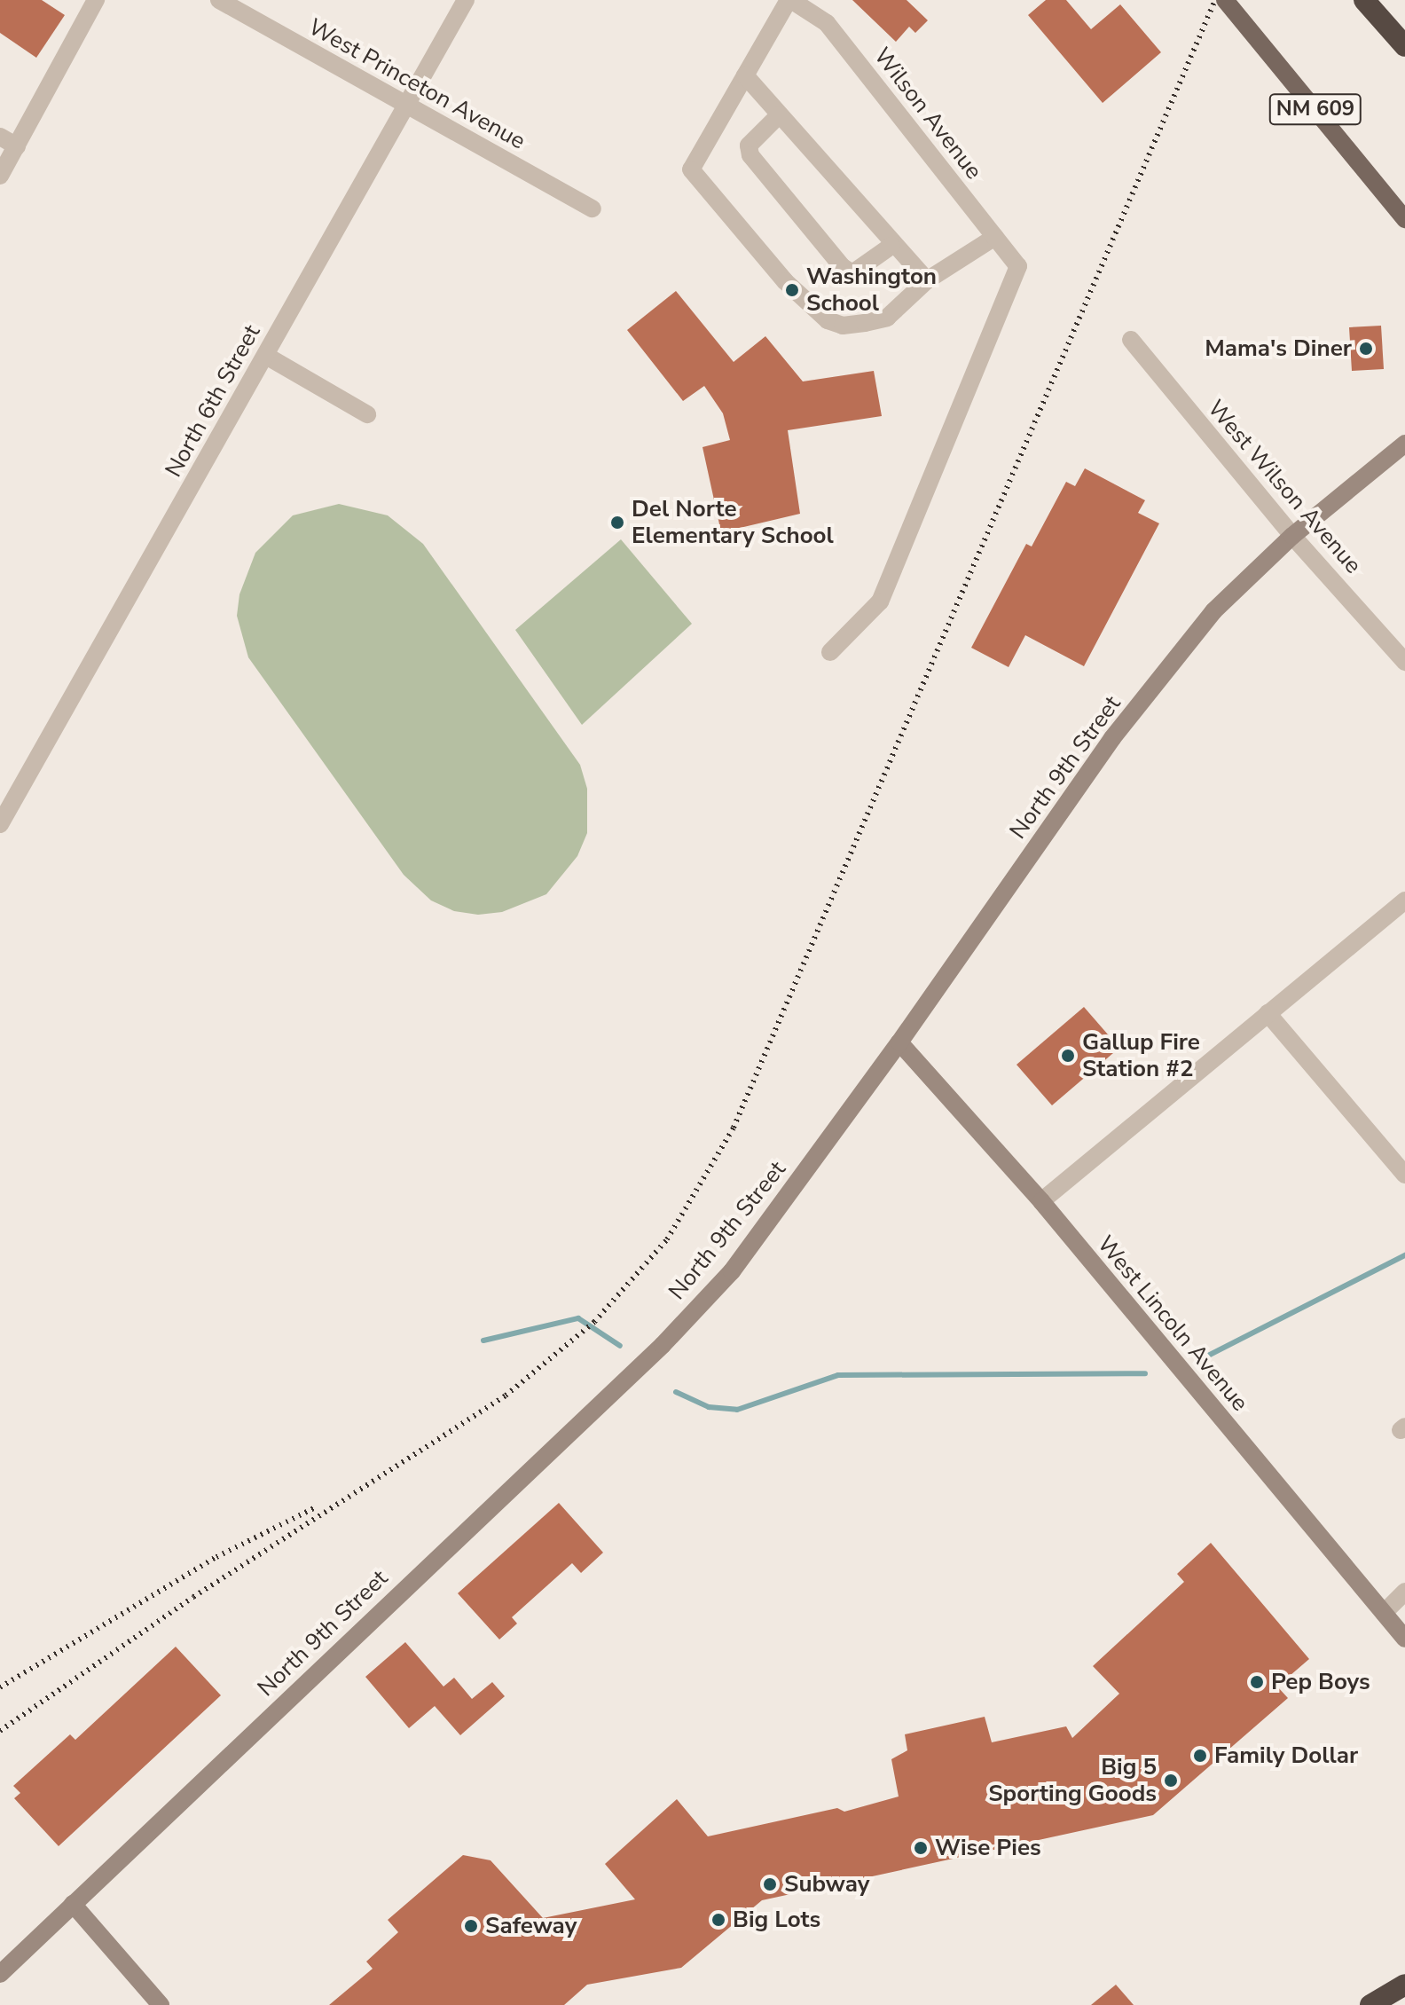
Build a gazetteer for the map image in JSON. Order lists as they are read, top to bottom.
{
  "streets": {
    "main road": ["NM 609", "North 9th Street", "West Lincoln Avenue"],
    "street": [
      "West Princeton Avenue",
      "Wilson Avenue",
      "North 6th Street",
      "West Wilson Avenue"
    ]
  },
  "crossings": [
    ["West Princeton Avenue", "North 6th Street"],
    ["West Wilson Avenue", "North 9th Street"],
    ["North 9th Street", "West Lincoln Avenue"]
  ],
  "places": [
    "Washington School",
    "Mama's Diner",
    "Del Norte Elementary School",
    "Gallup Fire Station #2",
    "Pep Boys",
    "Family Dollar",
    "Big 5 Sporting Goods",
    "Wise Pies",
    "Subway",
    "Big Lots",
    "Safeway"
  ]
}
